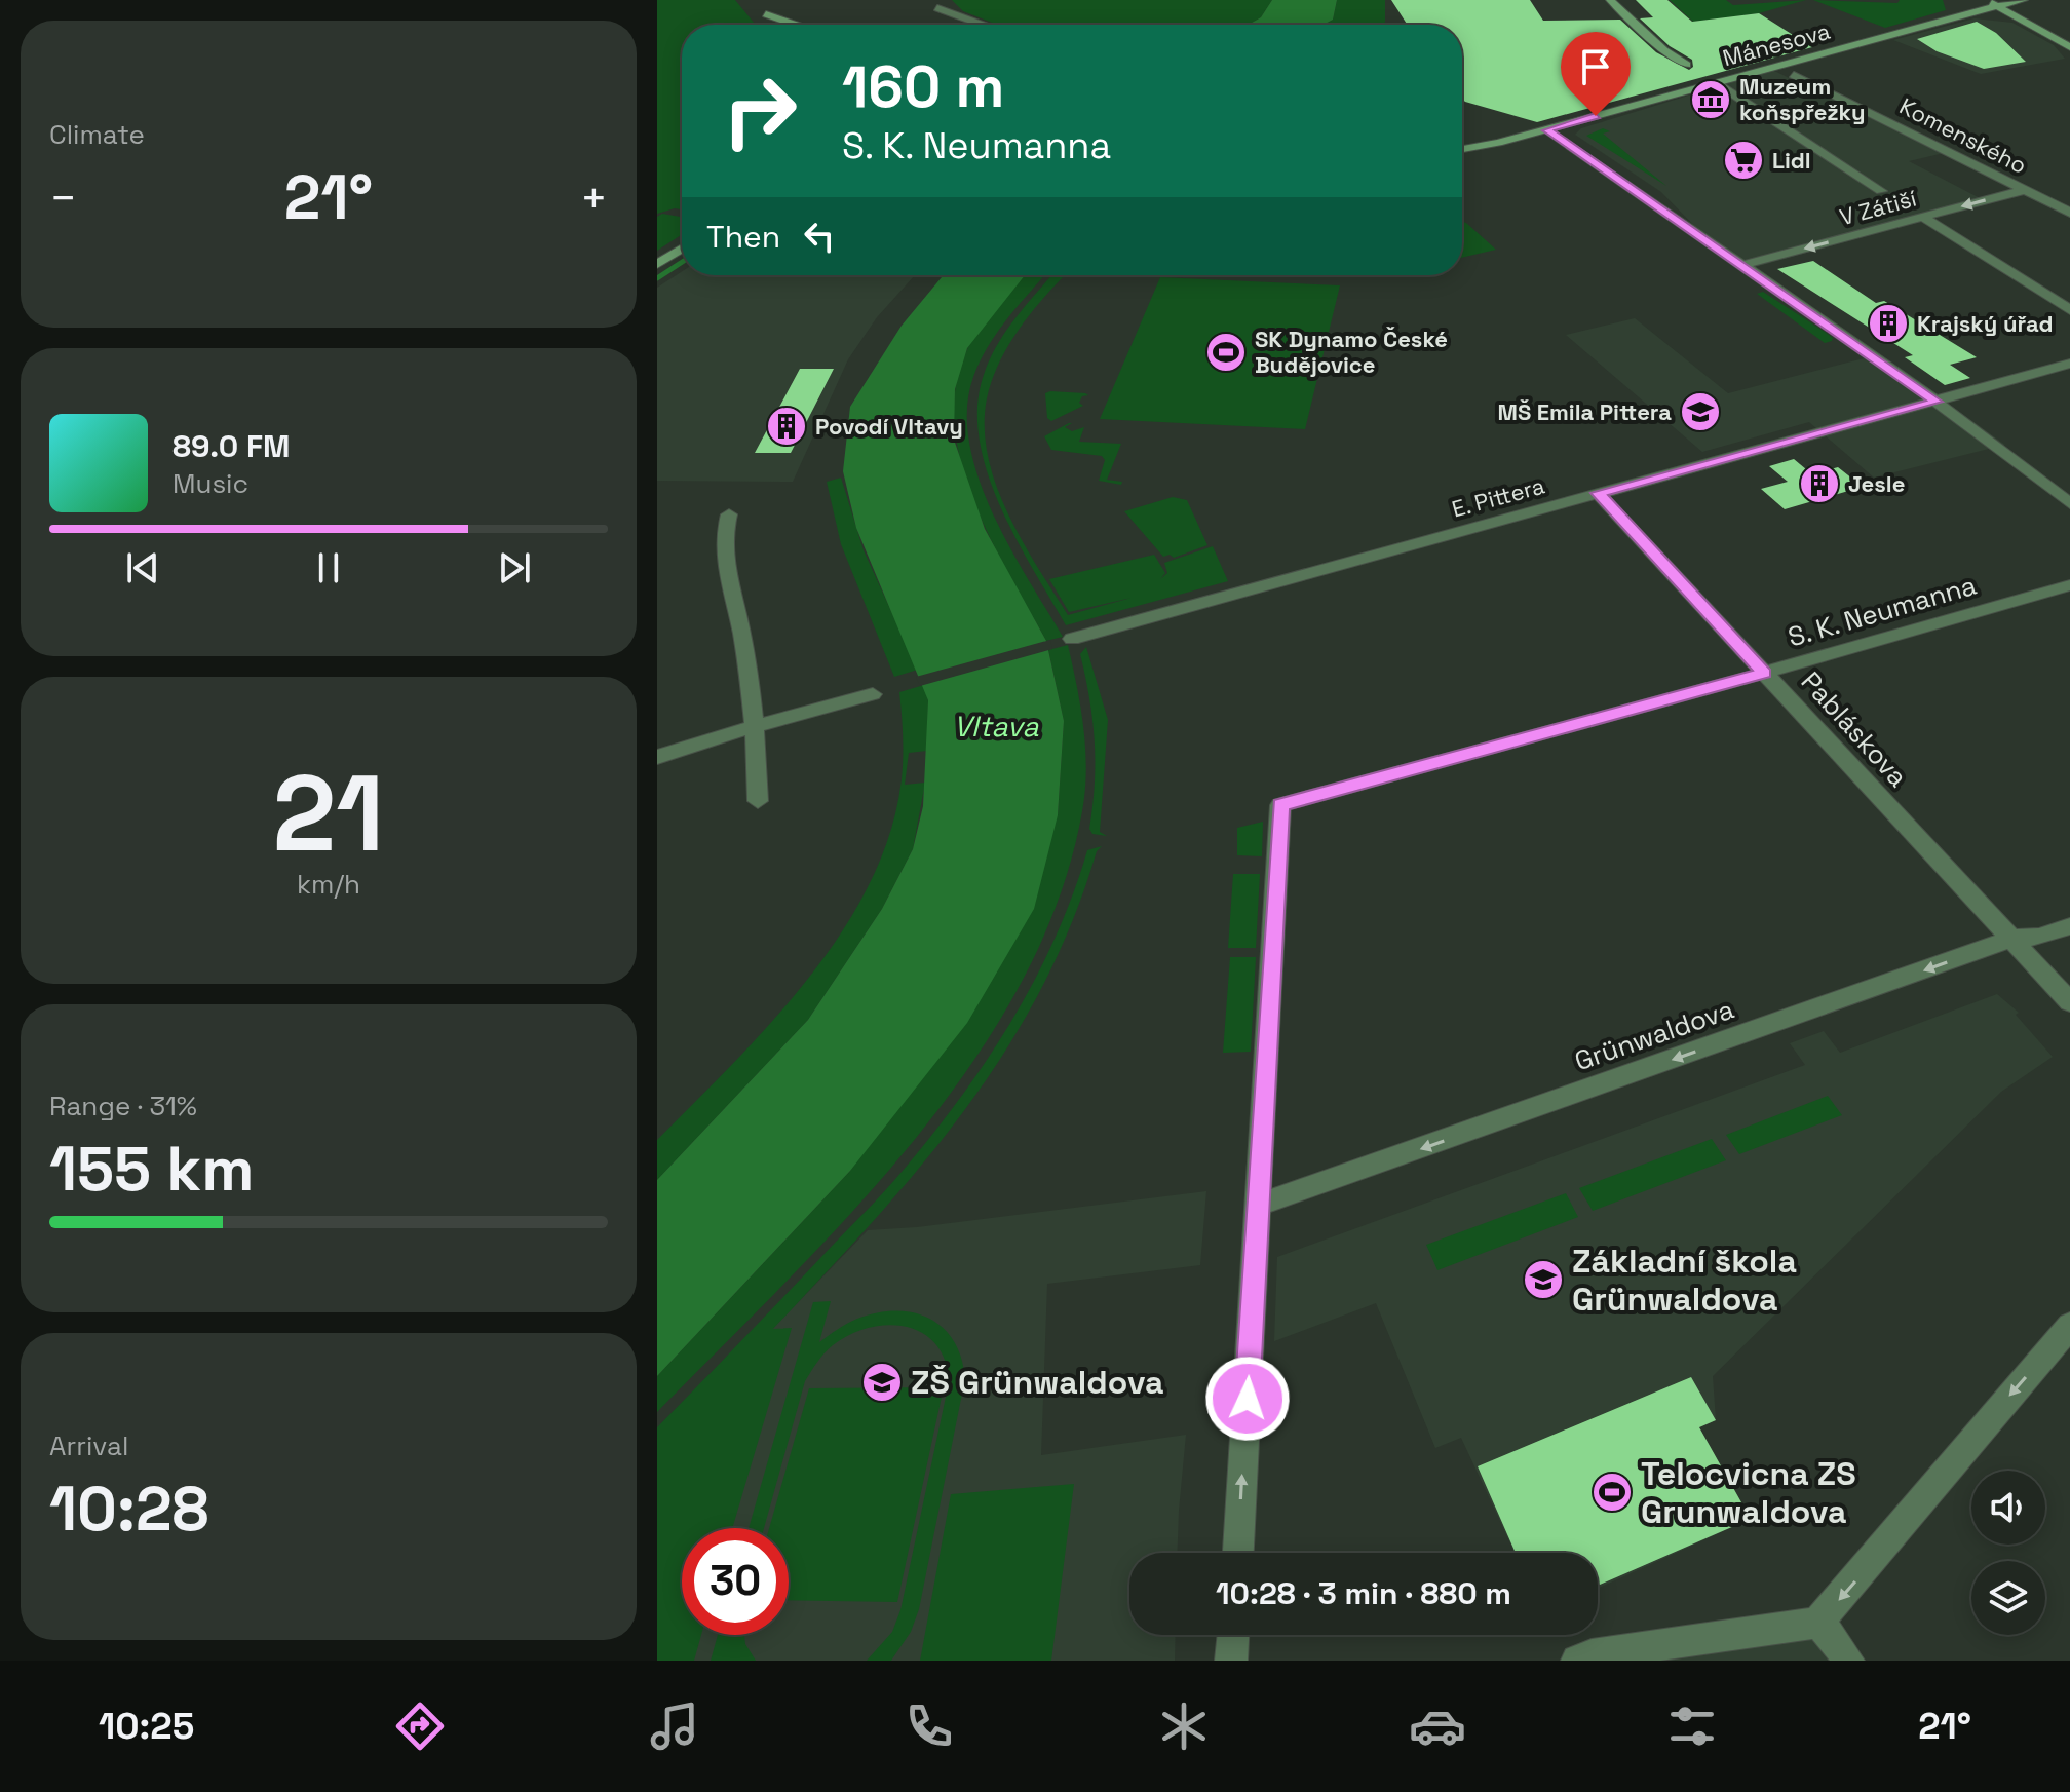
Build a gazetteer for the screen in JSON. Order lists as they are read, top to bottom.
{
  "streets": {
    "main road": ["Mánesova"],
    "street": [
      "Komenského",
      "V Zátiší",
      "E. Pittera",
      "S. K. Neumanna",
      "Pabláskova",
      "Grünwaldova"
    ]
  },
  "crossings": [
    ["Komenského", "V Zátiší"],
    ["E. Pittera", "Pabláskova"],
    ["S. K. Neumanna", "Pabláskova"],
    ["S. K. Neumanna", "Grünwaldova"],
    ["Pabláskova", "Grünwaldova"]
  ],
  "one_way": ["V Zátiší", "Grünwaldova"],
  "water": ["Vltava"],
  "places": {
    "museum": ["Muzeum koňspřežky"],
    "supermarket": ["Lidl"],
    "building": ["Krajský úřad", "Povodí Vltavy", "Jesle"],
    "sports": ["SK Dynamo České Budějovice", "Telocvicna ZS Grunwaldova"],
    "school or university": ["MŠ Emila Pittera", "Základní škola Grünwaldova", "ZŠ Grünwaldova"]
  },
  "page": {
    "tile": [
      "Climate",
      ["21", "km/h"],
      ["Range · 31%", "155 km"],
      ["Arrival", "10:28"]
    ],
    "turn": ["160 m", "S. K. Neumanna"],
    "heat": ["−", "21°", "+"],
    "then": "Then",
    "song": ["89.0 FM", "Music"],
    "limit": "30",
    "trip": "10:28 · 3 min · 880 m",
    "tabs": ["10:25", "21°"]
  }
}
